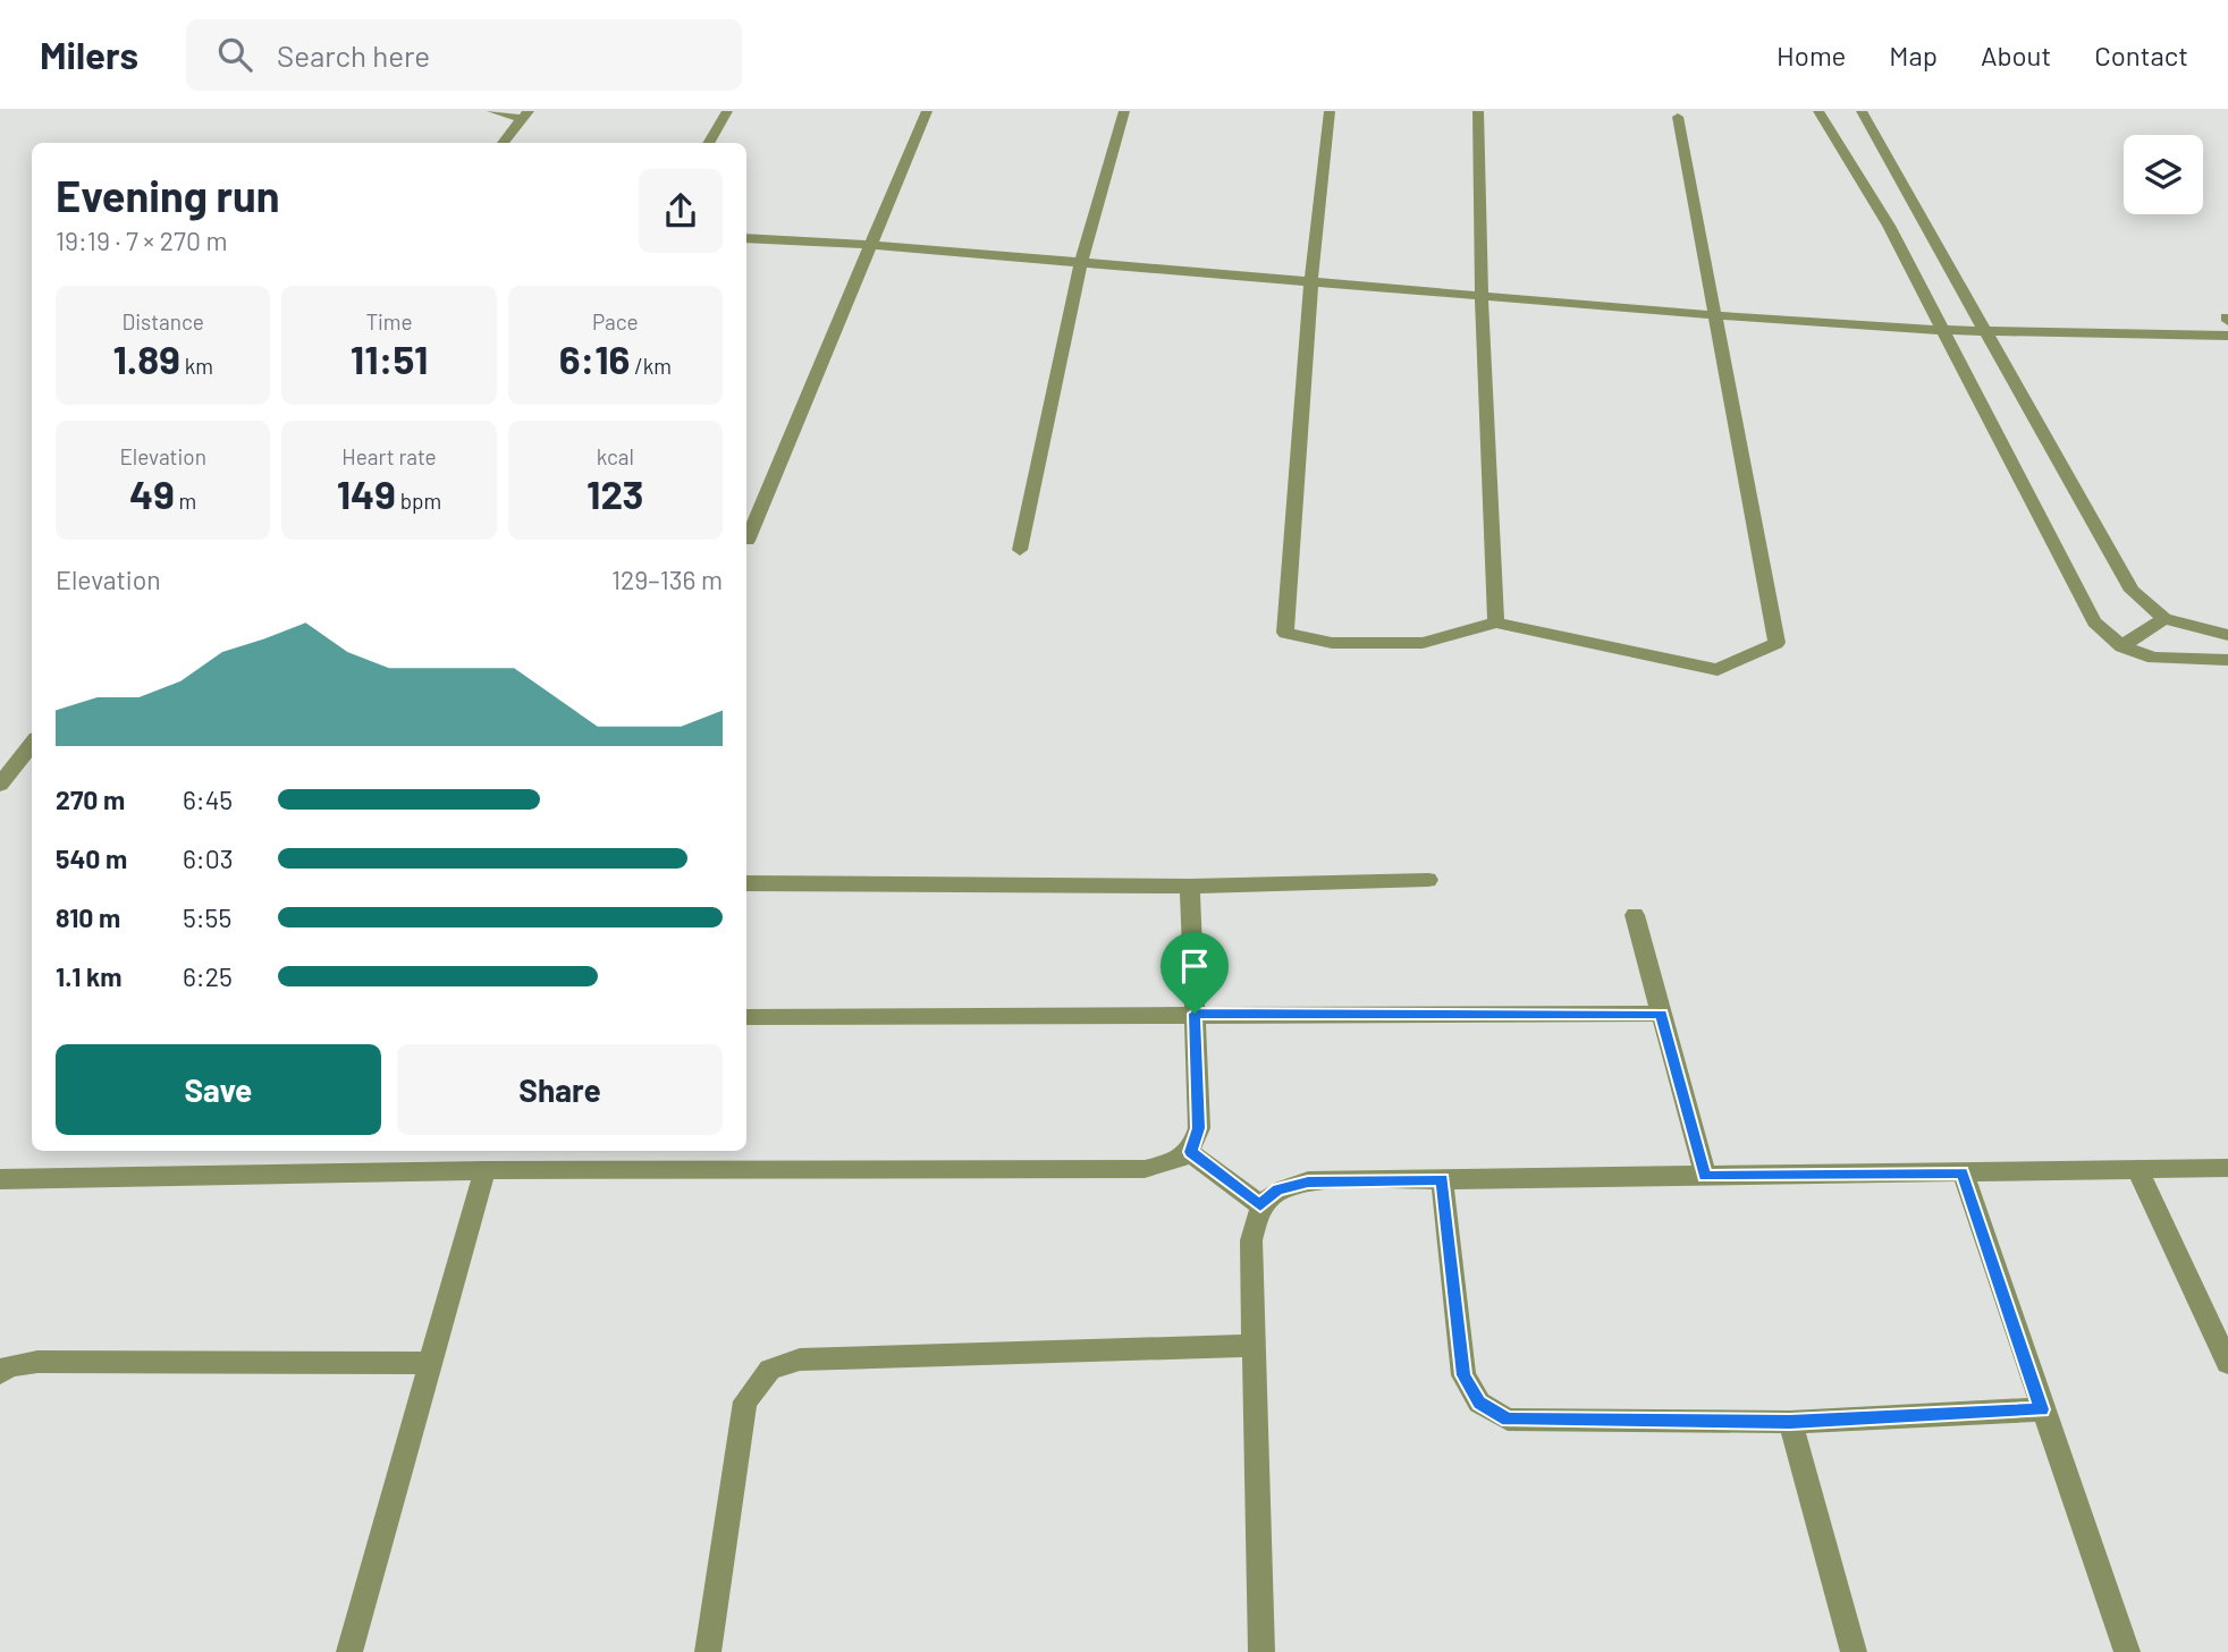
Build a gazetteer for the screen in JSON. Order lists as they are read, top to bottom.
{
  "page": {
    "header": "Milers",
    "search": "Search here",
    "nav": [
      "Home",
      "Map",
      "About",
      "Contact"
    ],
    "heading": ["Evening run", "19:19 · 7 × 270 m"],
    "stats": [
      ["Distance", "1.89 km"],
      ["Time", "11:51"],
      ["Pace", "6:16 /km"],
      ["Elevation", "49 m"],
      ["Heart rate", "149 bpm"],
      ["kcal", "123"]
    ],
    "chart": ["Elevation", "129–136 m"],
    "list": [
      {
        "name": "270 m",
        "note": "6:45"
      },
      {
        "name": "540 m",
        "note": "6:03"
      },
      {
        "name": "810 m",
        "note": "5:55"
      },
      {
        "name": "1.1 km",
        "note": "6:25"
      }
    ],
    "buttons": ["Save", "Share"]
  }
}
